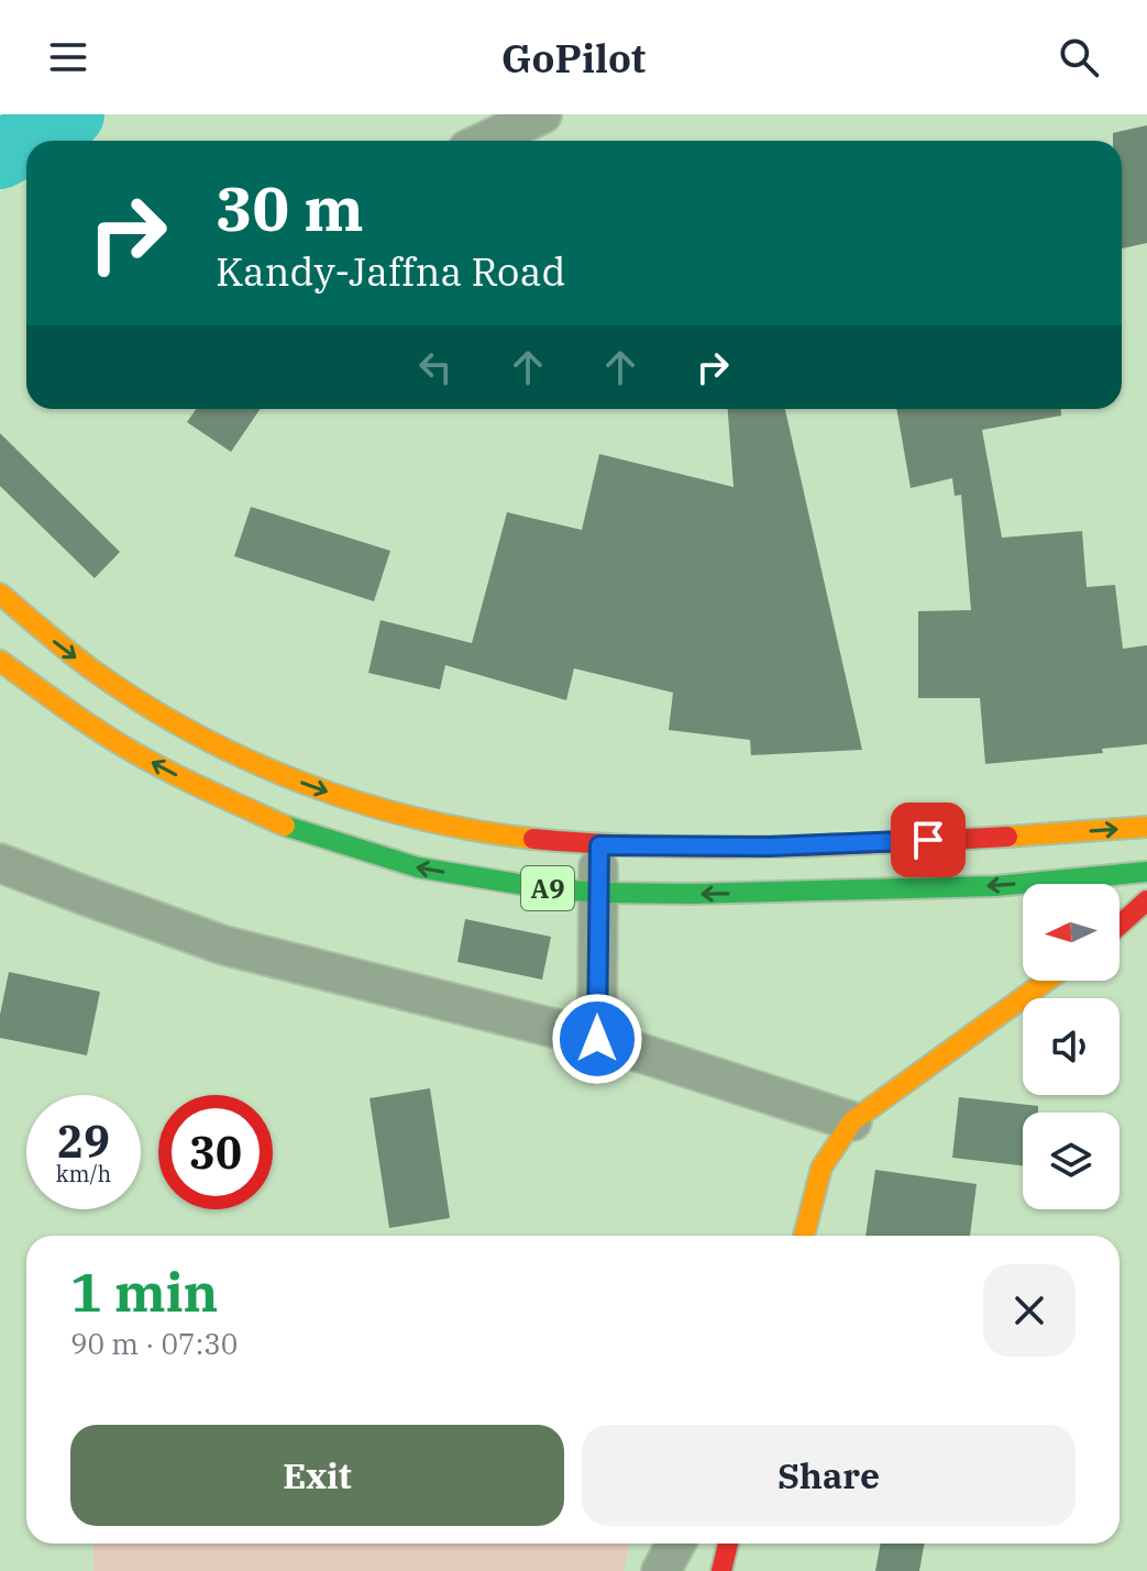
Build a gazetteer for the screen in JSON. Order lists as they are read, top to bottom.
{
  "streets": {
    "main road": ["A9"]
  },
  "north": "left",
  "page": {
    "header": "GoPilot",
    "turn": ["30 m", "Kandy-Jaffna Road"],
    "speed": "29 km/h",
    "limit": "30",
    "heading": ["1 min", "90 m · 07:30"],
    "buttons": ["Exit", "Share"]
  }
}
